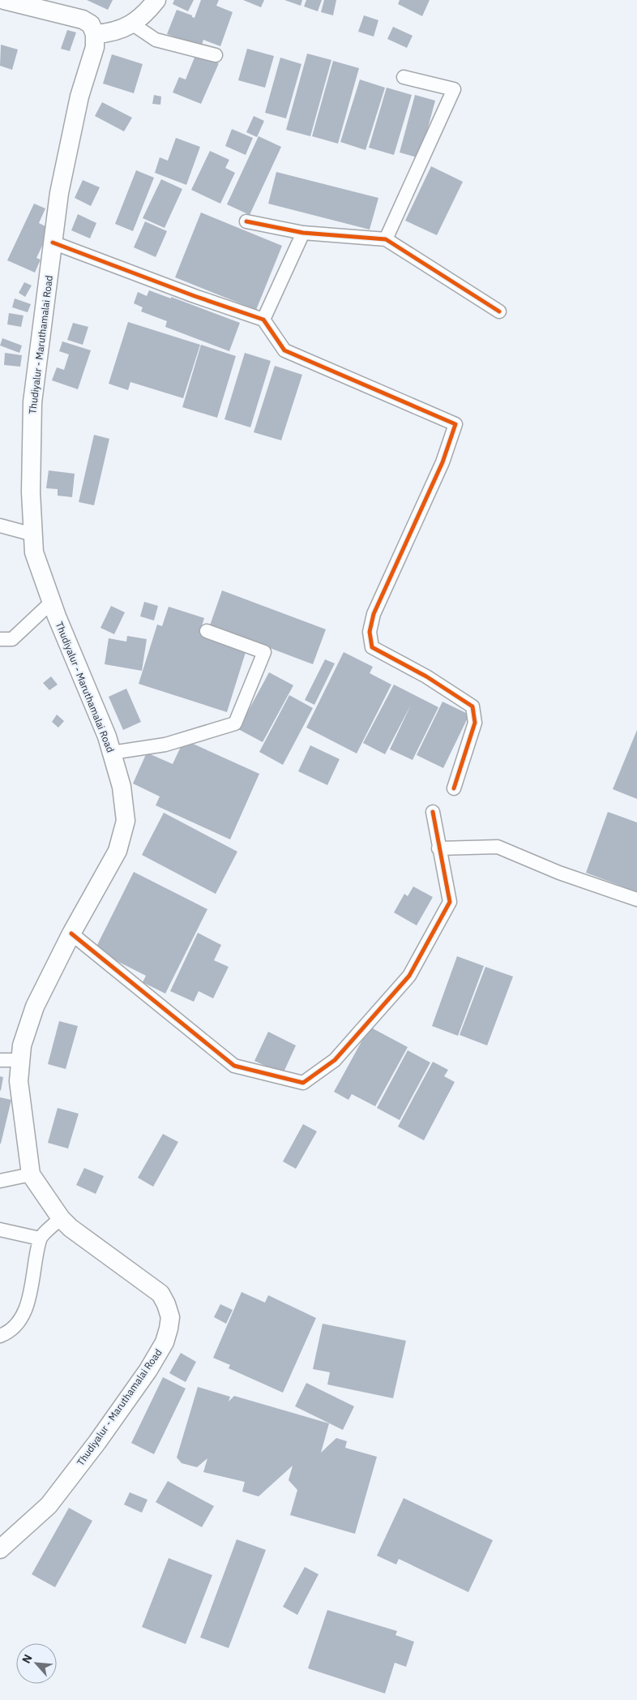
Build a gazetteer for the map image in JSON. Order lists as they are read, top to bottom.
{
  "streets": {
    "main road": ["Thudiyalur - Maruthamalai Road"]
  },
  "north": "top left"
}
